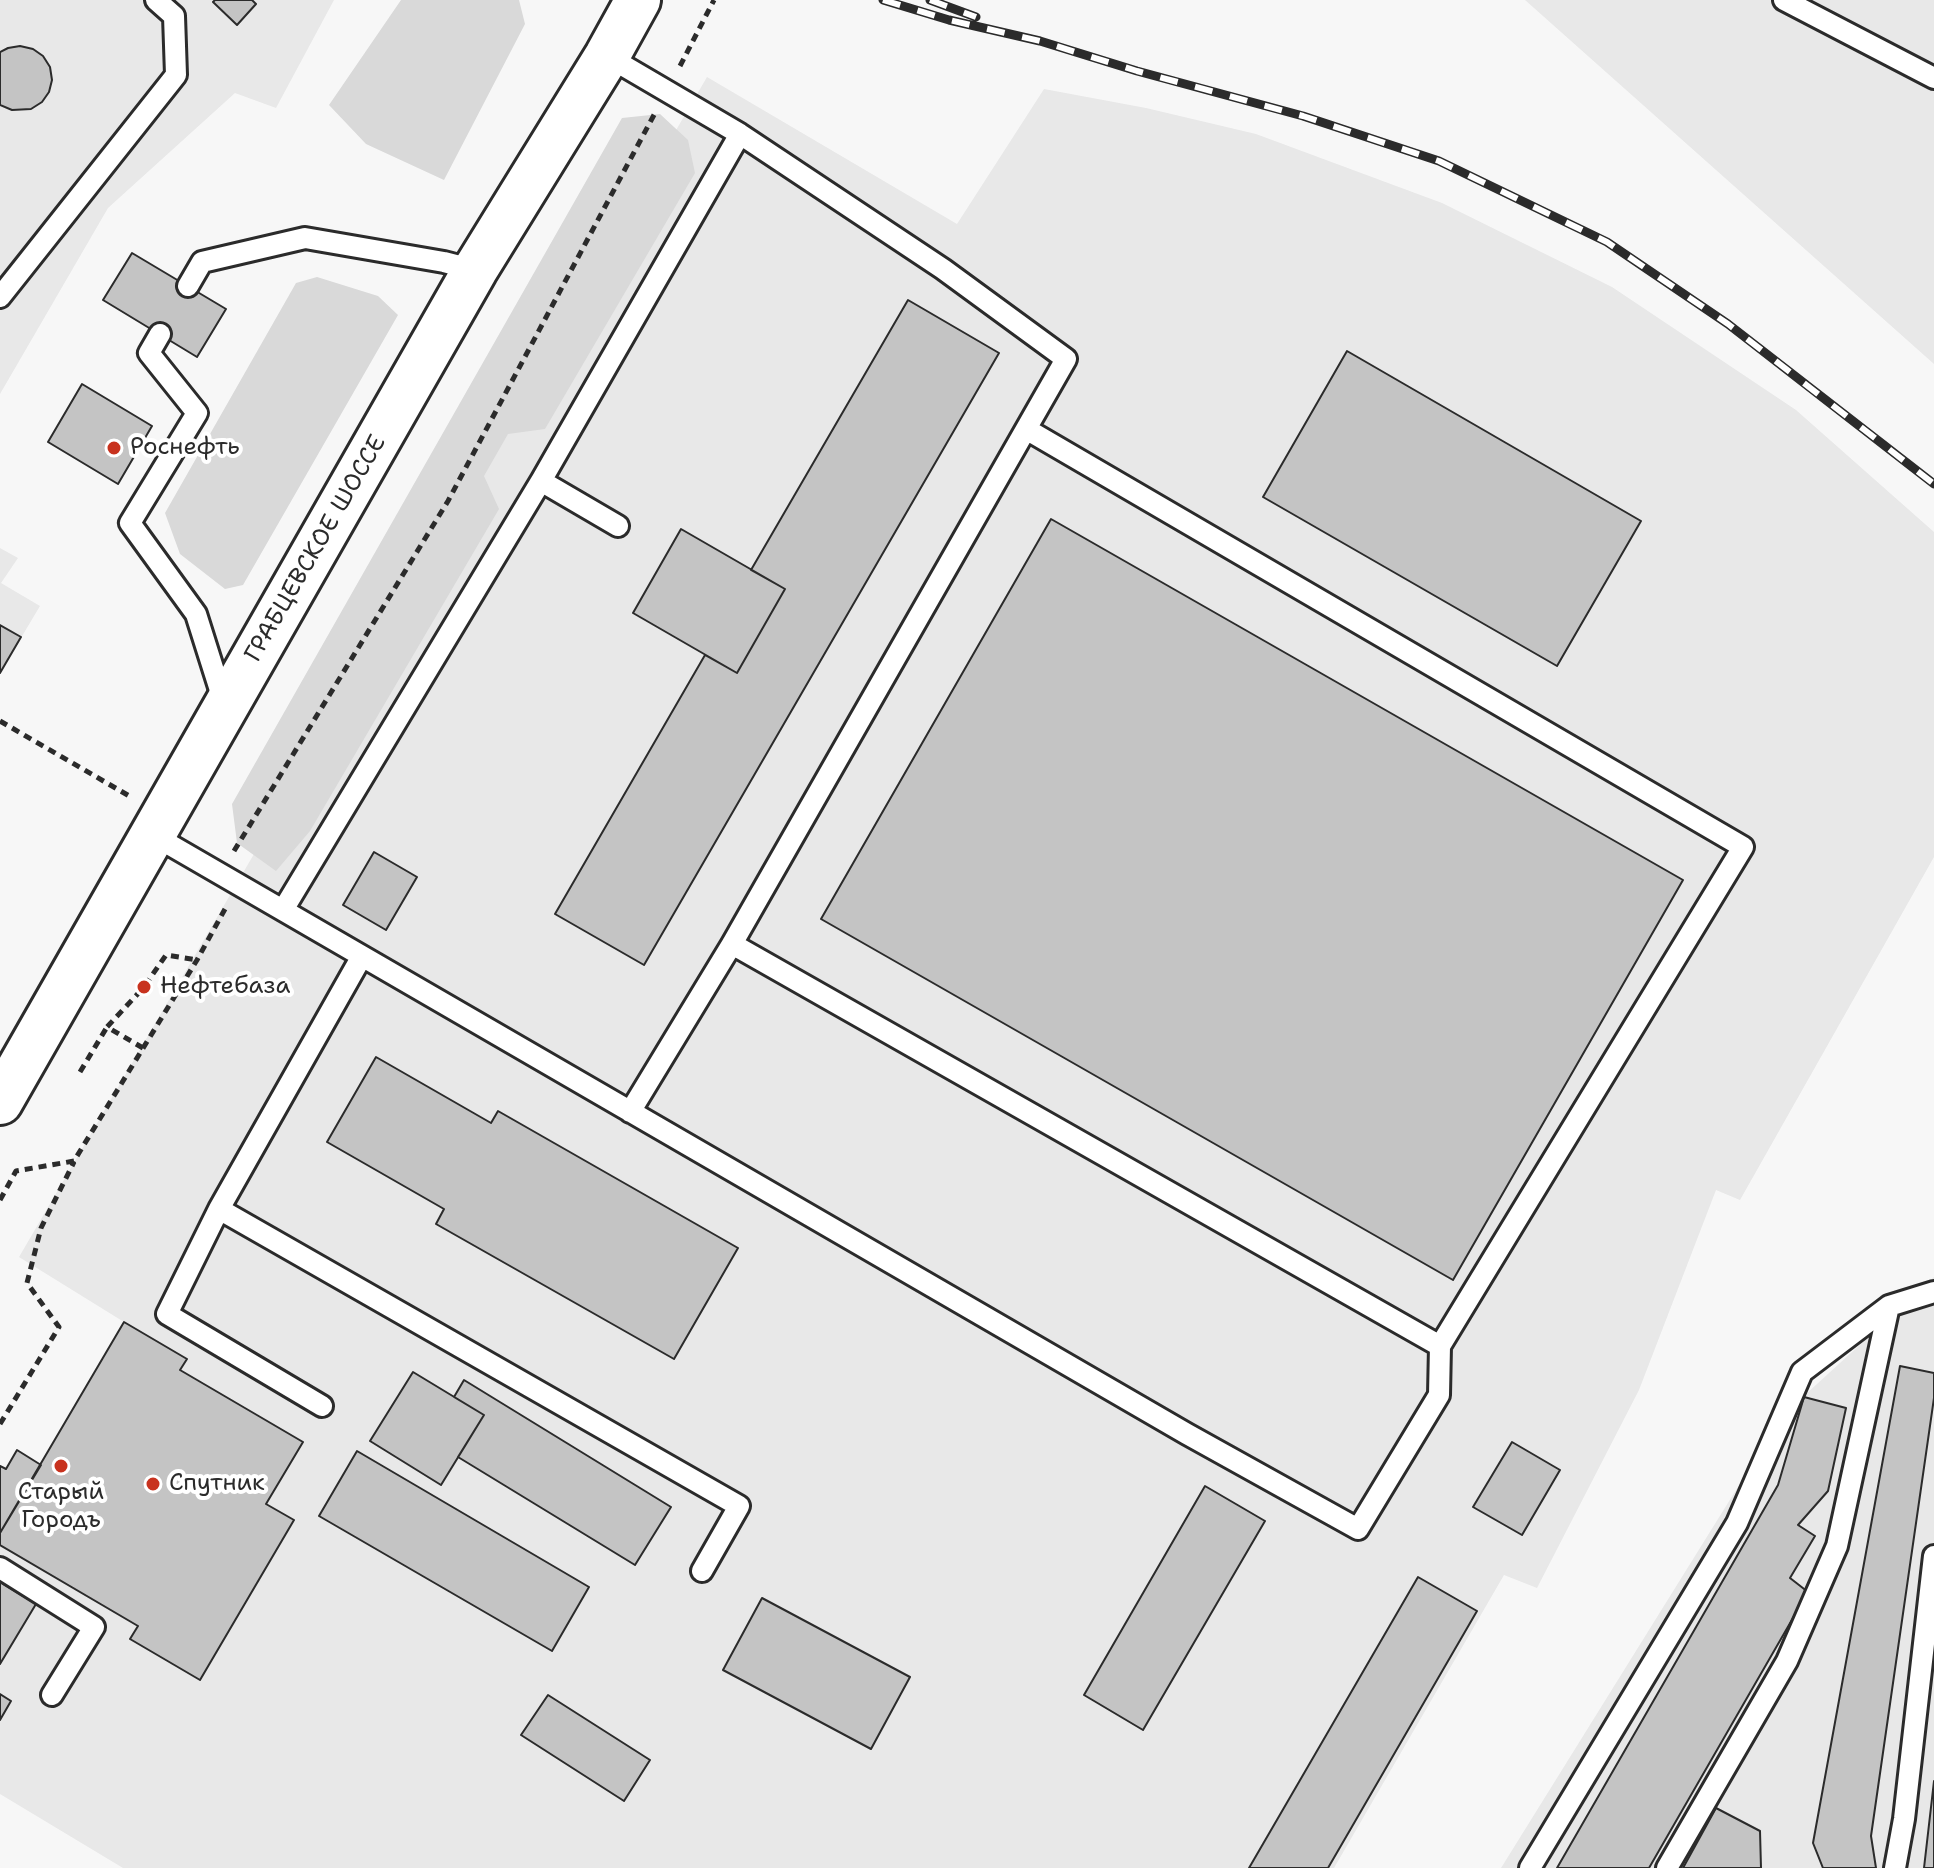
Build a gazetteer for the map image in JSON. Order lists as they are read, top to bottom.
{
  "streets": {
    "main road": ["ГРАБЦЕВСКОЕ ШОССЕ"]
  },
  "places": [
    "Роснефть",
    "Нефтебаза",
    "Старый Городъ",
    "Спутник"
  ]
}
